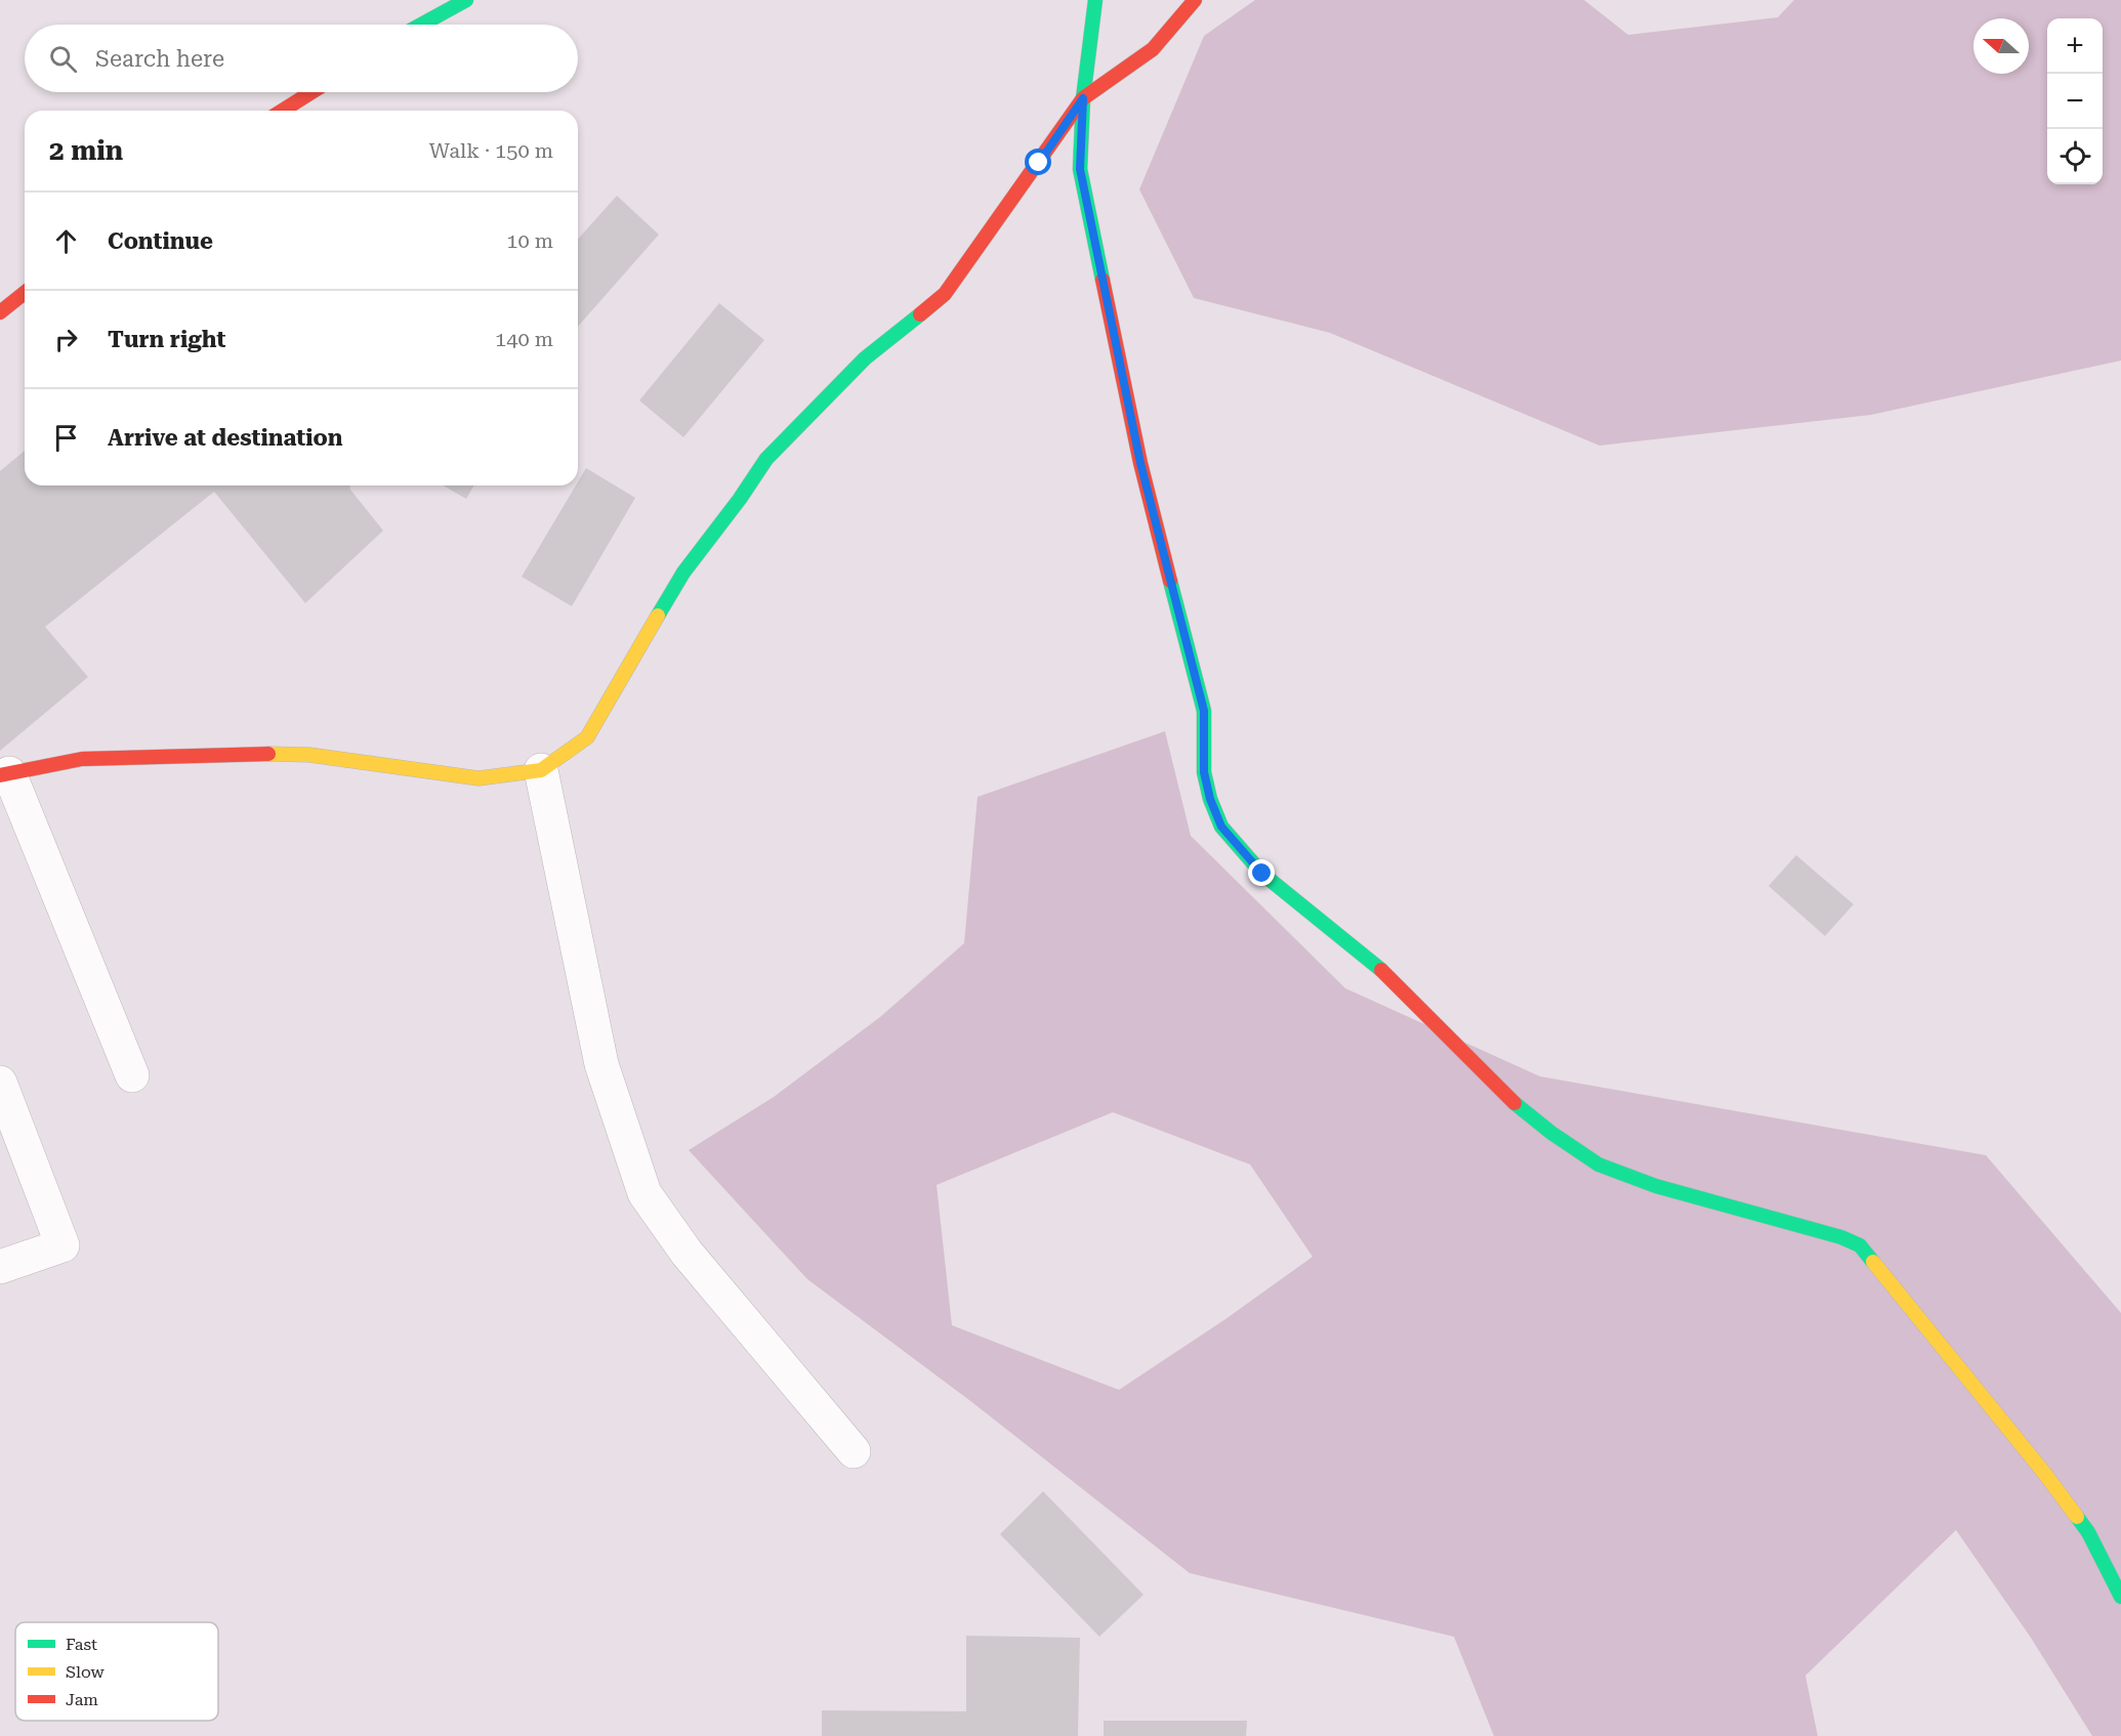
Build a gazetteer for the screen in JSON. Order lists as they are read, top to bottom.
{
  "legend": ["Fast", "Slow", "Jam"],
  "north": "left",
  "page": {
    "map_buttons": ["+", "−"],
    "search": "Search here",
    "heading": ["2 min", "Walk · 150 m"],
    "list": [
      ["Continue", "10 m"],
      ["Turn right", "140 m"],
      "Arrive at destination"
    ]
  }
}
